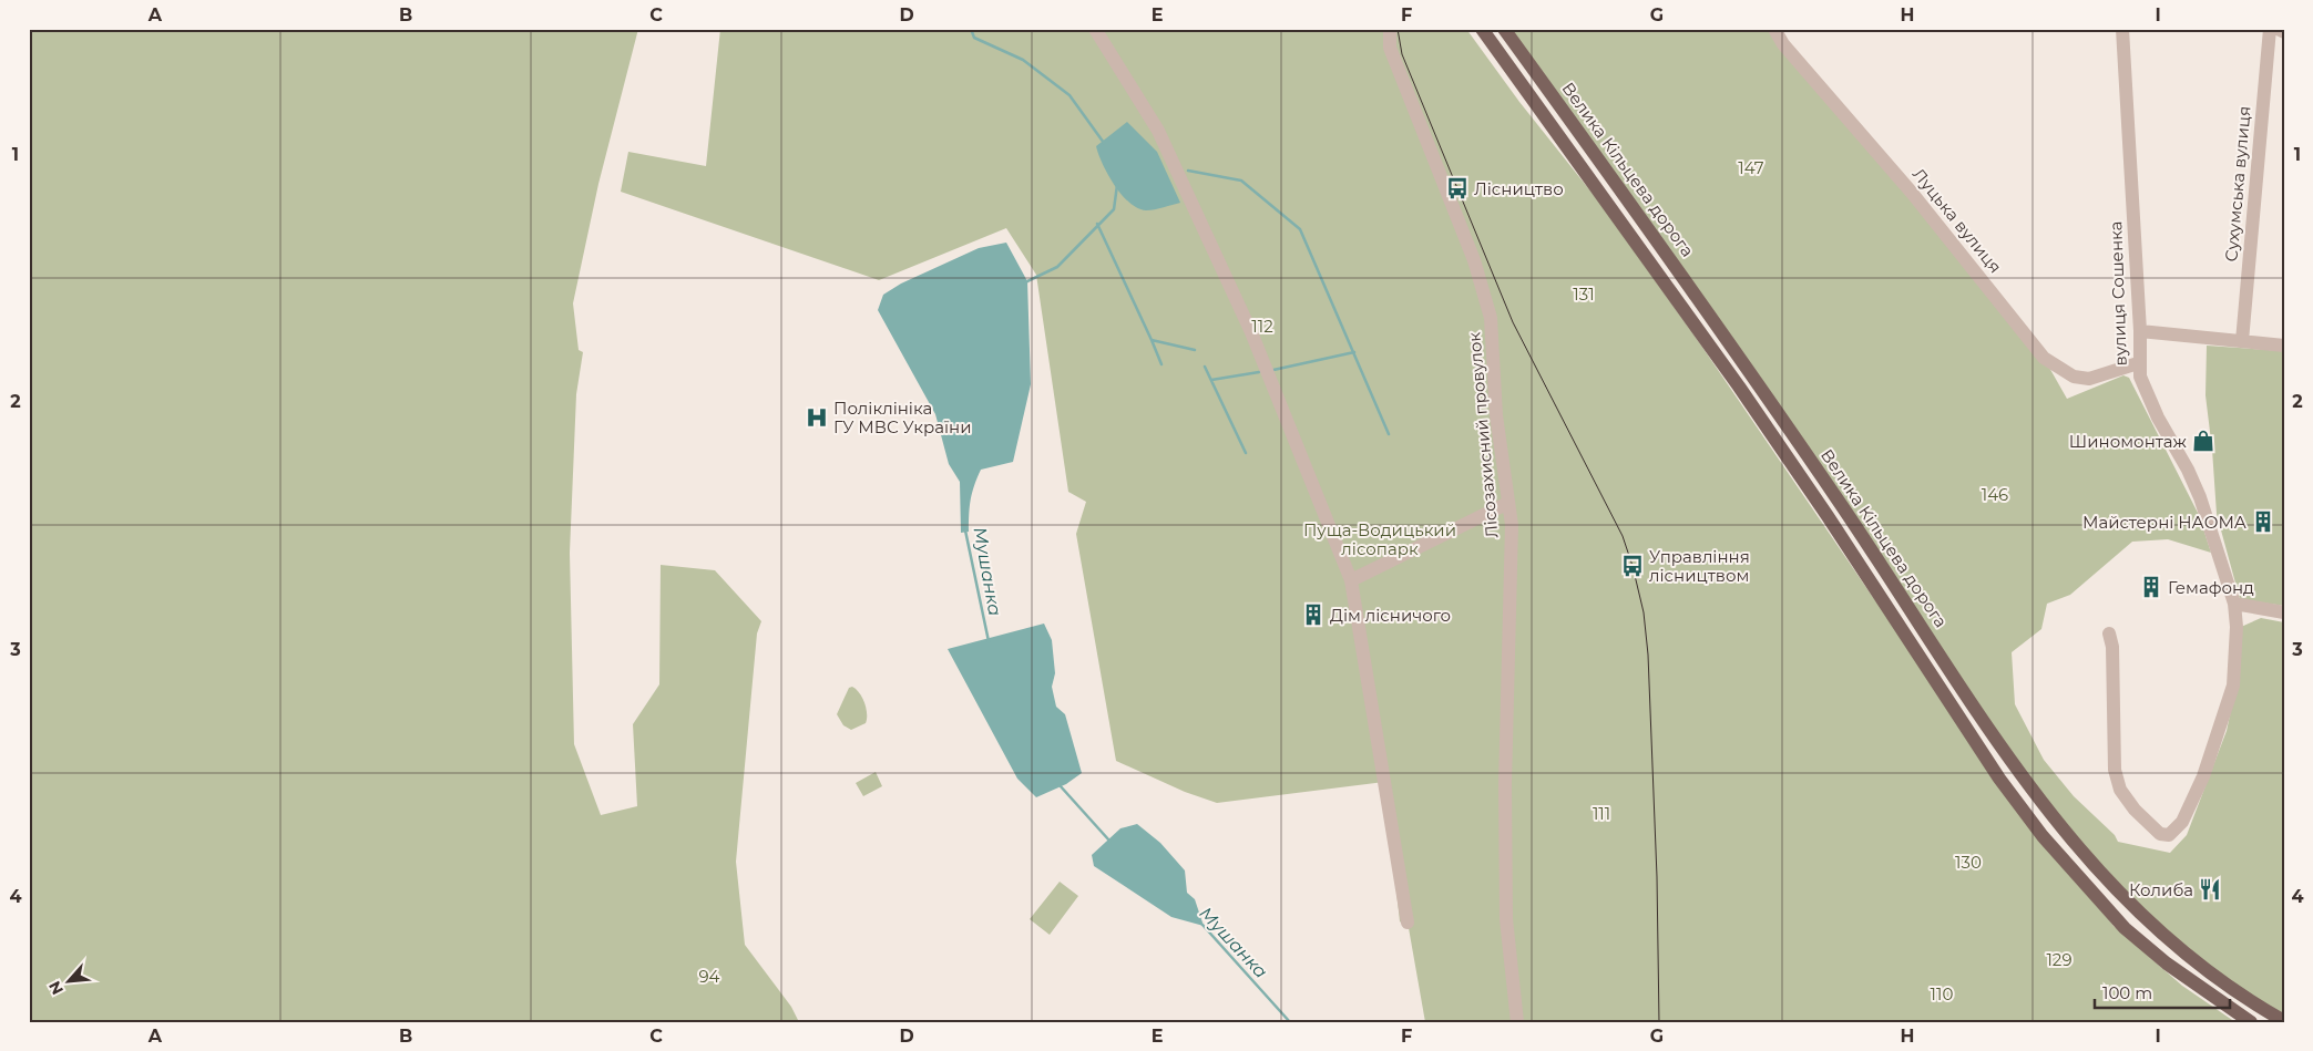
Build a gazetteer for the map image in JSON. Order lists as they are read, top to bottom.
{
  "streets": {
    "main road": ["Велика Кільцева дорога"],
    "street": [
      "Сухумська вулиця",
      "Луцька вулиця",
      "вулиця Сошенка",
      "Лісозахисний провулок"
    ]
  },
  "crossings": [
    ["Луцька вулиця", "вулиця Сошенка"]
  ],
  "water": ["Мушанка"],
  "parks": [
    "147",
    "131",
    "112",
    "146",
    "Пуща-Водицький лісопарк",
    "111",
    "130",
    "129",
    "94",
    "110"
  ],
  "places": {
    "bus stop": ["Лісництво", "Управління лісництвом"],
    "hospital": ["Поліклініка ГУ МВС України"],
    "shop": ["Шиномонтаж"],
    "building": ["Майстерні НАОМА", "Гемафонд", "Дім лісничого"],
    "restaurant": ["Колиба"]
  },
  "scale_bar": "100 m",
  "north": "bottom left",
  "grid": {
    "columns": [
      "A",
      "B",
      "C",
      "D",
      "E",
      "F",
      "G",
      "H",
      "I"
    ],
    "rows": [
      "1",
      "2",
      "3",
      "4"
    ]
  }
}
